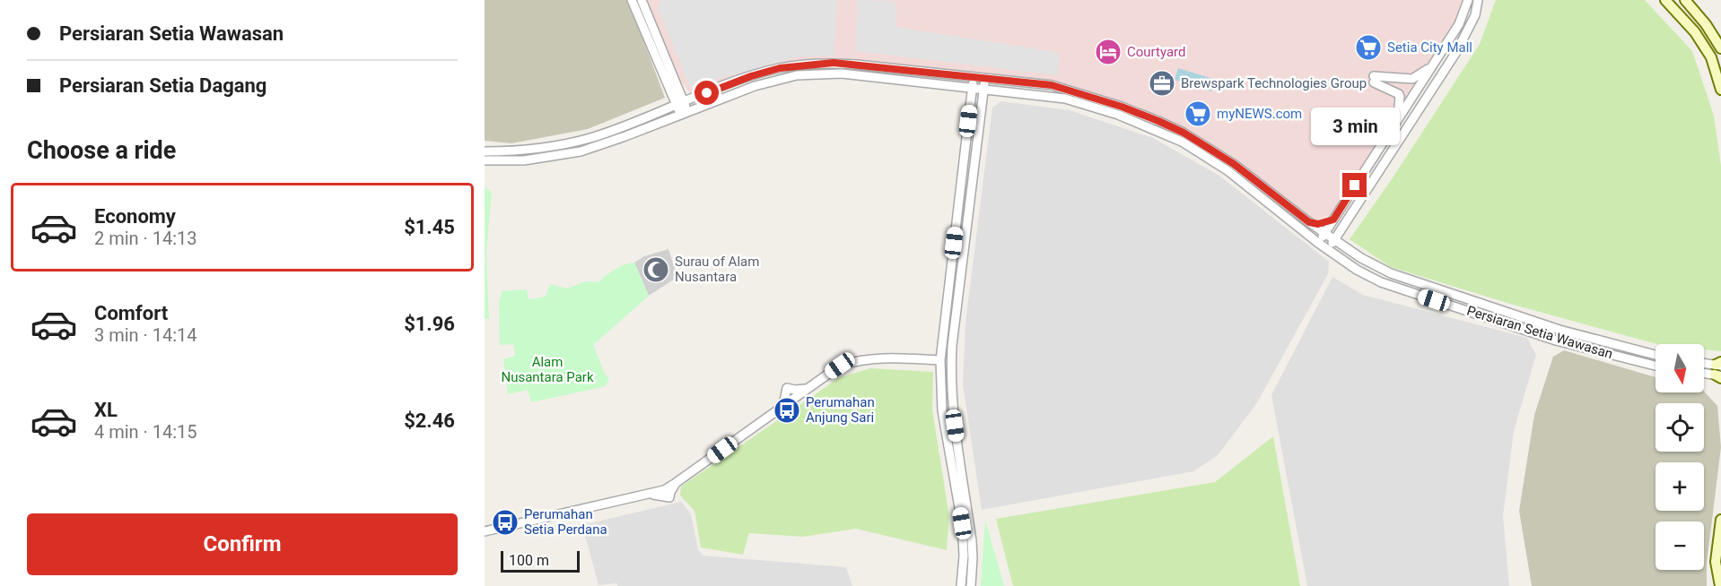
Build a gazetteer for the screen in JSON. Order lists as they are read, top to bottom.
{
  "streets": {
    "street": ["Persiaran Setia Wawasan"]
  },
  "parks": ["Alam Nusantara Park"],
  "places": {
    "supermarket": ["Setia City Mall", "myNEWS.com"],
    "hotel": ["Courtyard"],
    "office": ["Brewspark Technologies Group"],
    "mosque": ["Surau of Alam Nusantara"],
    "bus stop": ["Perumahan Anjung Sari", "Perumahan Setia Perdana"]
  },
  "scale_bar": "100 m",
  "north": "bottom",
  "page": {
    "banner": ["Persiaran Setia Wawasan", "Persiaran Setia Dagang"],
    "bubble": "3 min",
    "heading": "Choose a ride",
    "list": [
      {
        "name": "Economy",
        "note": "2 min · 14:13",
        "value": "$1.45"
      },
      {
        "name": "Comfort",
        "note": "3 min · 14:14",
        "value": "$1.96"
      },
      {
        "name": "XL",
        "note": "4 min · 14:15",
        "value": "$2.46"
      }
    ],
    "map_buttons": ["+", "−"],
    "buttons": "Confirm",
    "scale": "100 m"
  }
}
